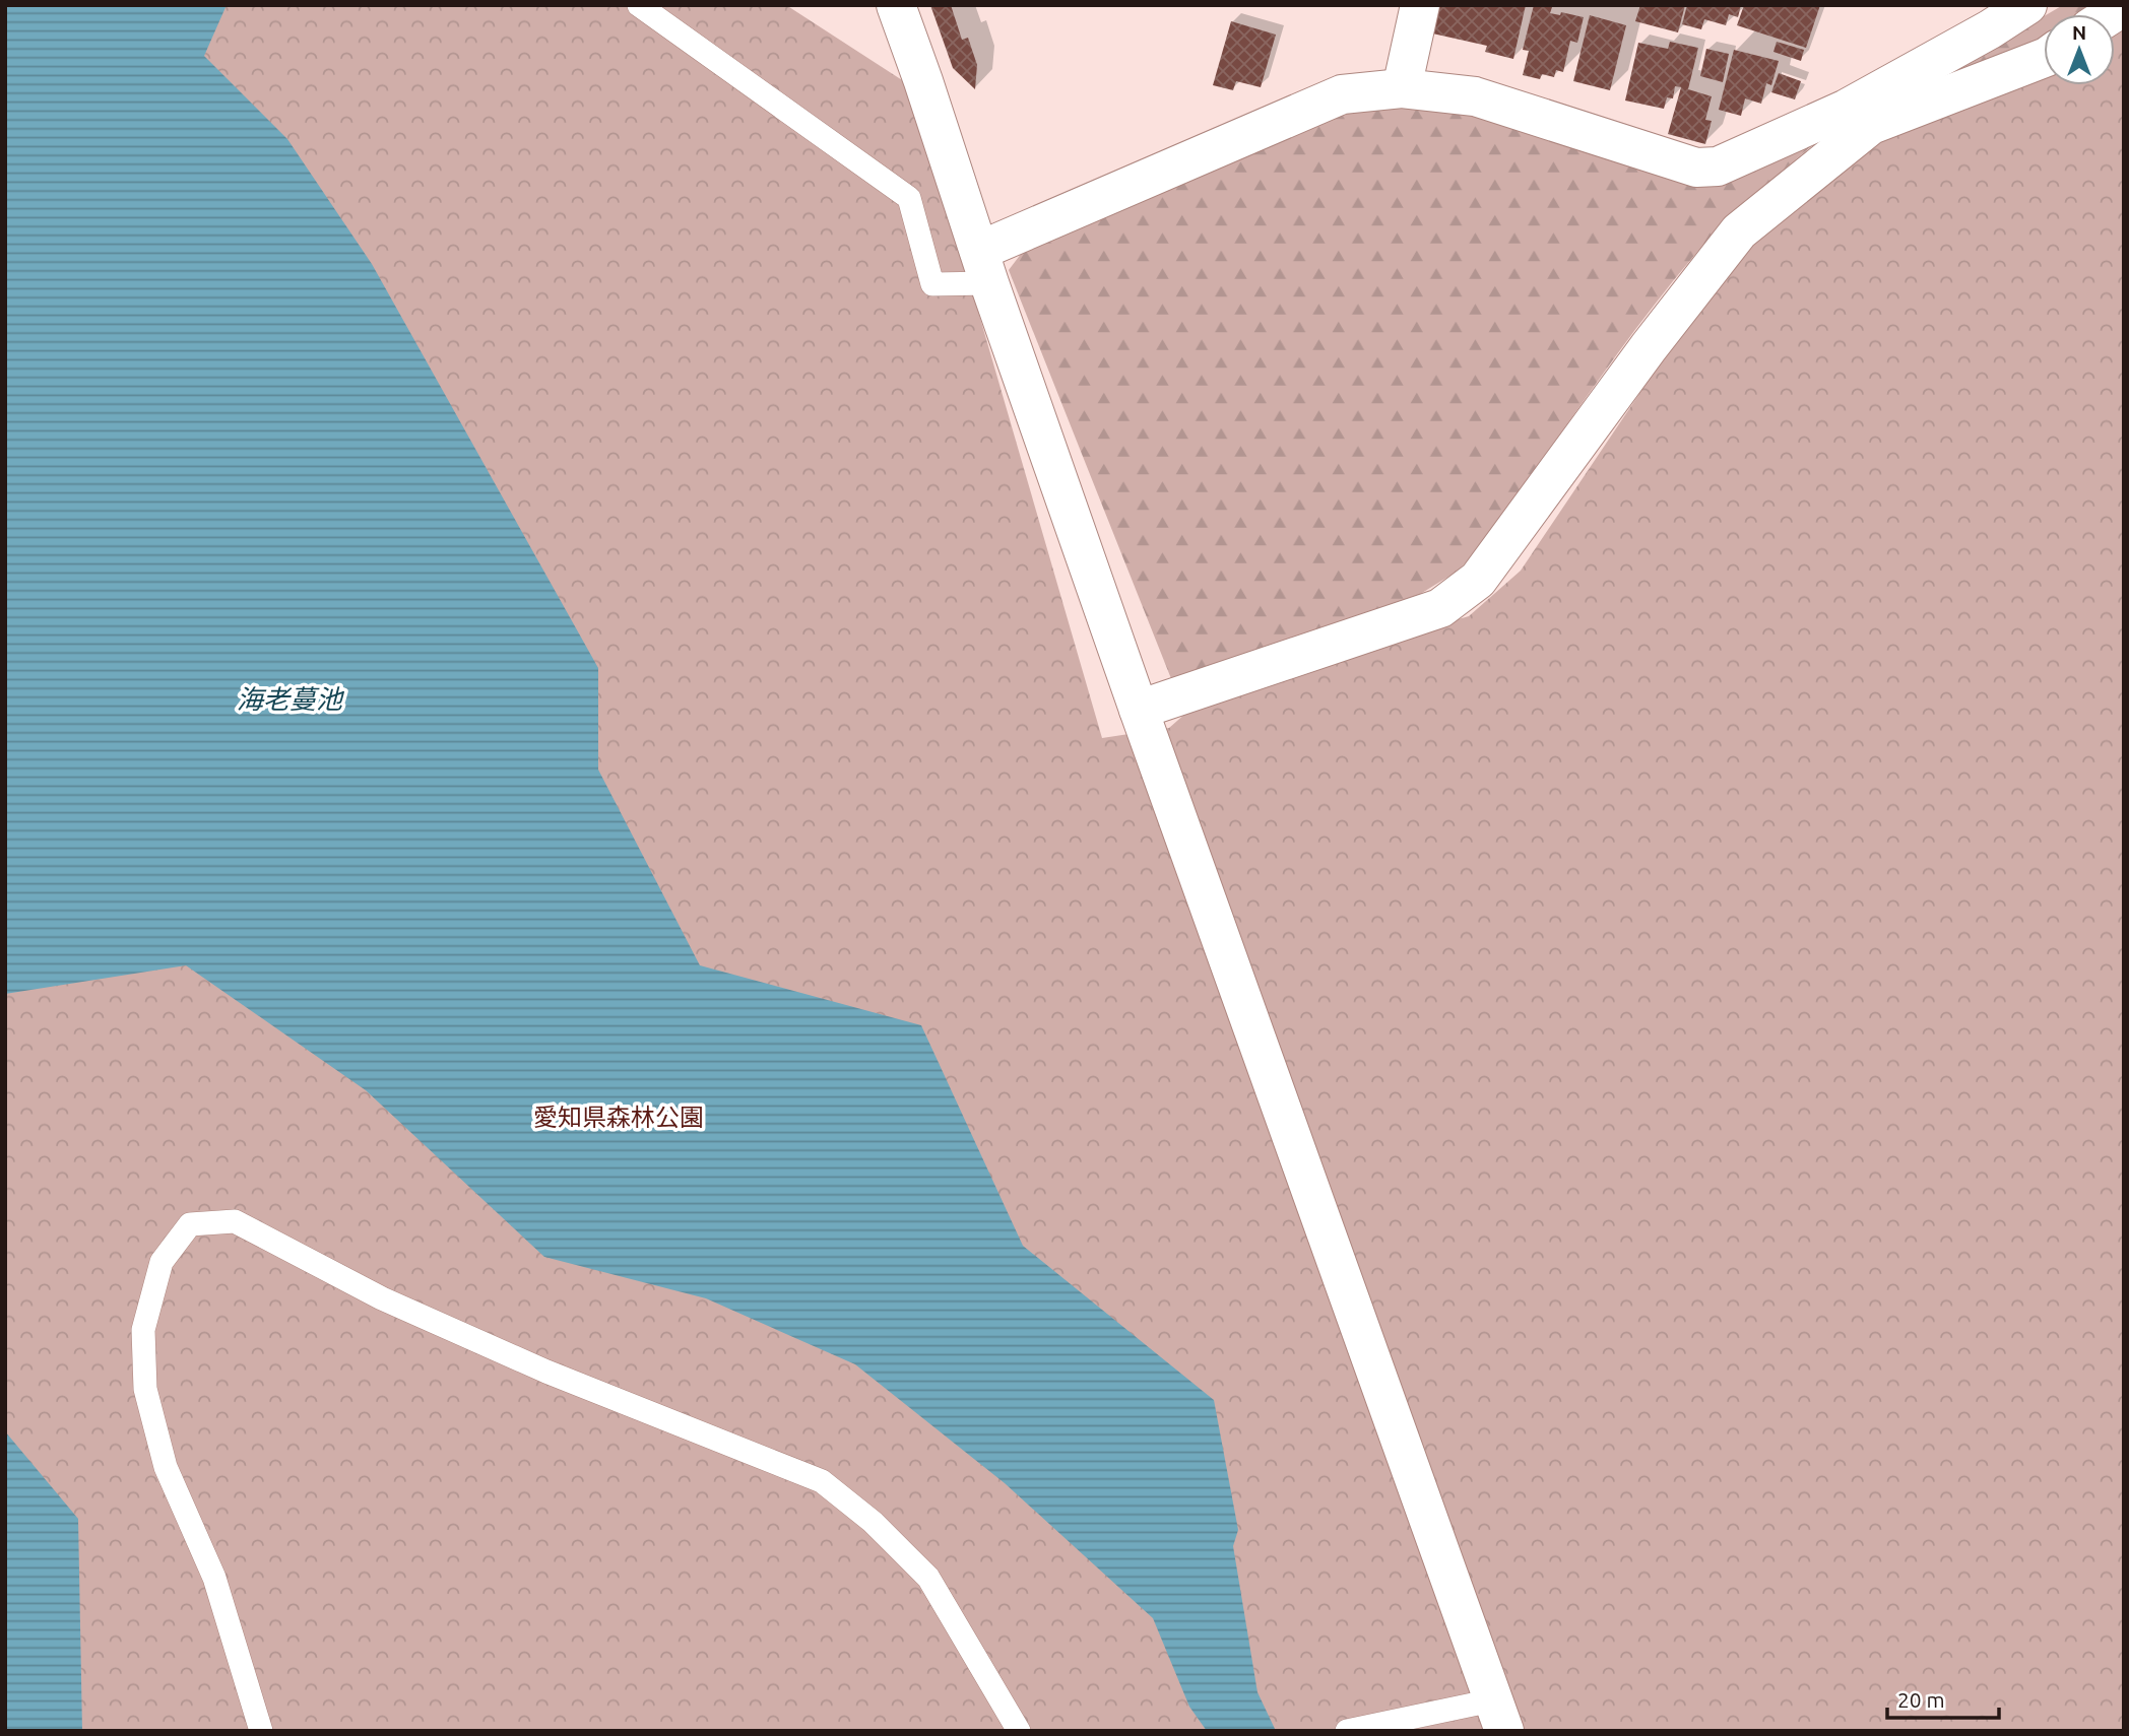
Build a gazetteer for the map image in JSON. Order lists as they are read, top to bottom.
{
  "water": ["海老蔓池"],
  "parks": ["愛知県森林公園"],
  "scale_bar": "20 m",
  "north": "top"
}
